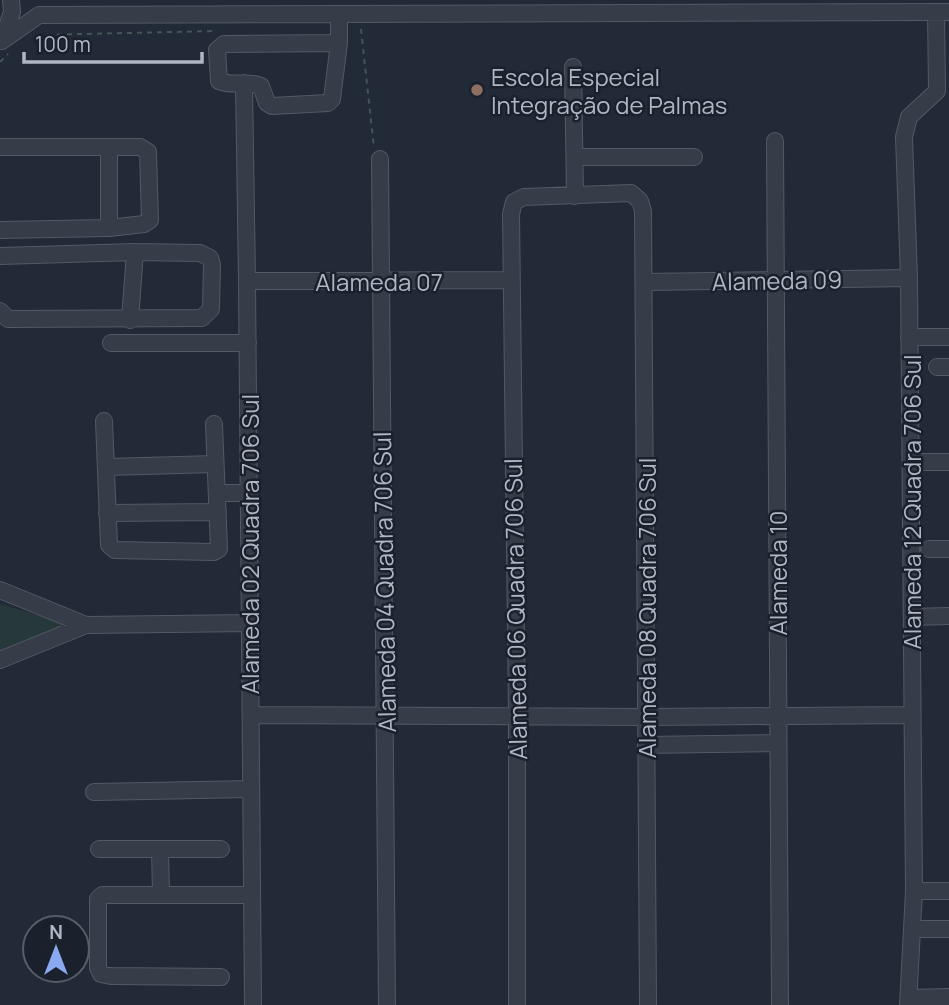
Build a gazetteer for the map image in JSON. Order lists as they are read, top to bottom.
{
  "streets": {
    "street": [
      "Alameda 09",
      "Alameda 07",
      "Alameda 12 Quadra 706 Sul",
      "Alameda 02 Quadra 706 Sul",
      "Alameda 10",
      "Alameda 04 Quadra 706 Sul",
      "Alameda 08 Quadra 706 Sul",
      "Alameda 06 Quadra 706 Sul"
    ]
  },
  "crossings": [
    ["Alameda 09", "Alameda 12 Quadra 706 Sul"],
    ["Alameda 09", "Alameda 10"],
    ["Alameda 09", "Alameda 08 Quadra 706 Sul"],
    ["Alameda 07", "Alameda 02 Quadra 706 Sul"],
    ["Alameda 07", "Alameda 04 Quadra 706 Sul"],
    ["Alameda 07", "Alameda 06 Quadra 706 Sul"],
    ["Alameda 08 Quadra 706 Sul", "Alameda 06 Quadra 706 Sul"]
  ],
  "places": ["Escola Especial Integração de Palmas"],
  "scale_bar": "100 m",
  "north": "top"
}
